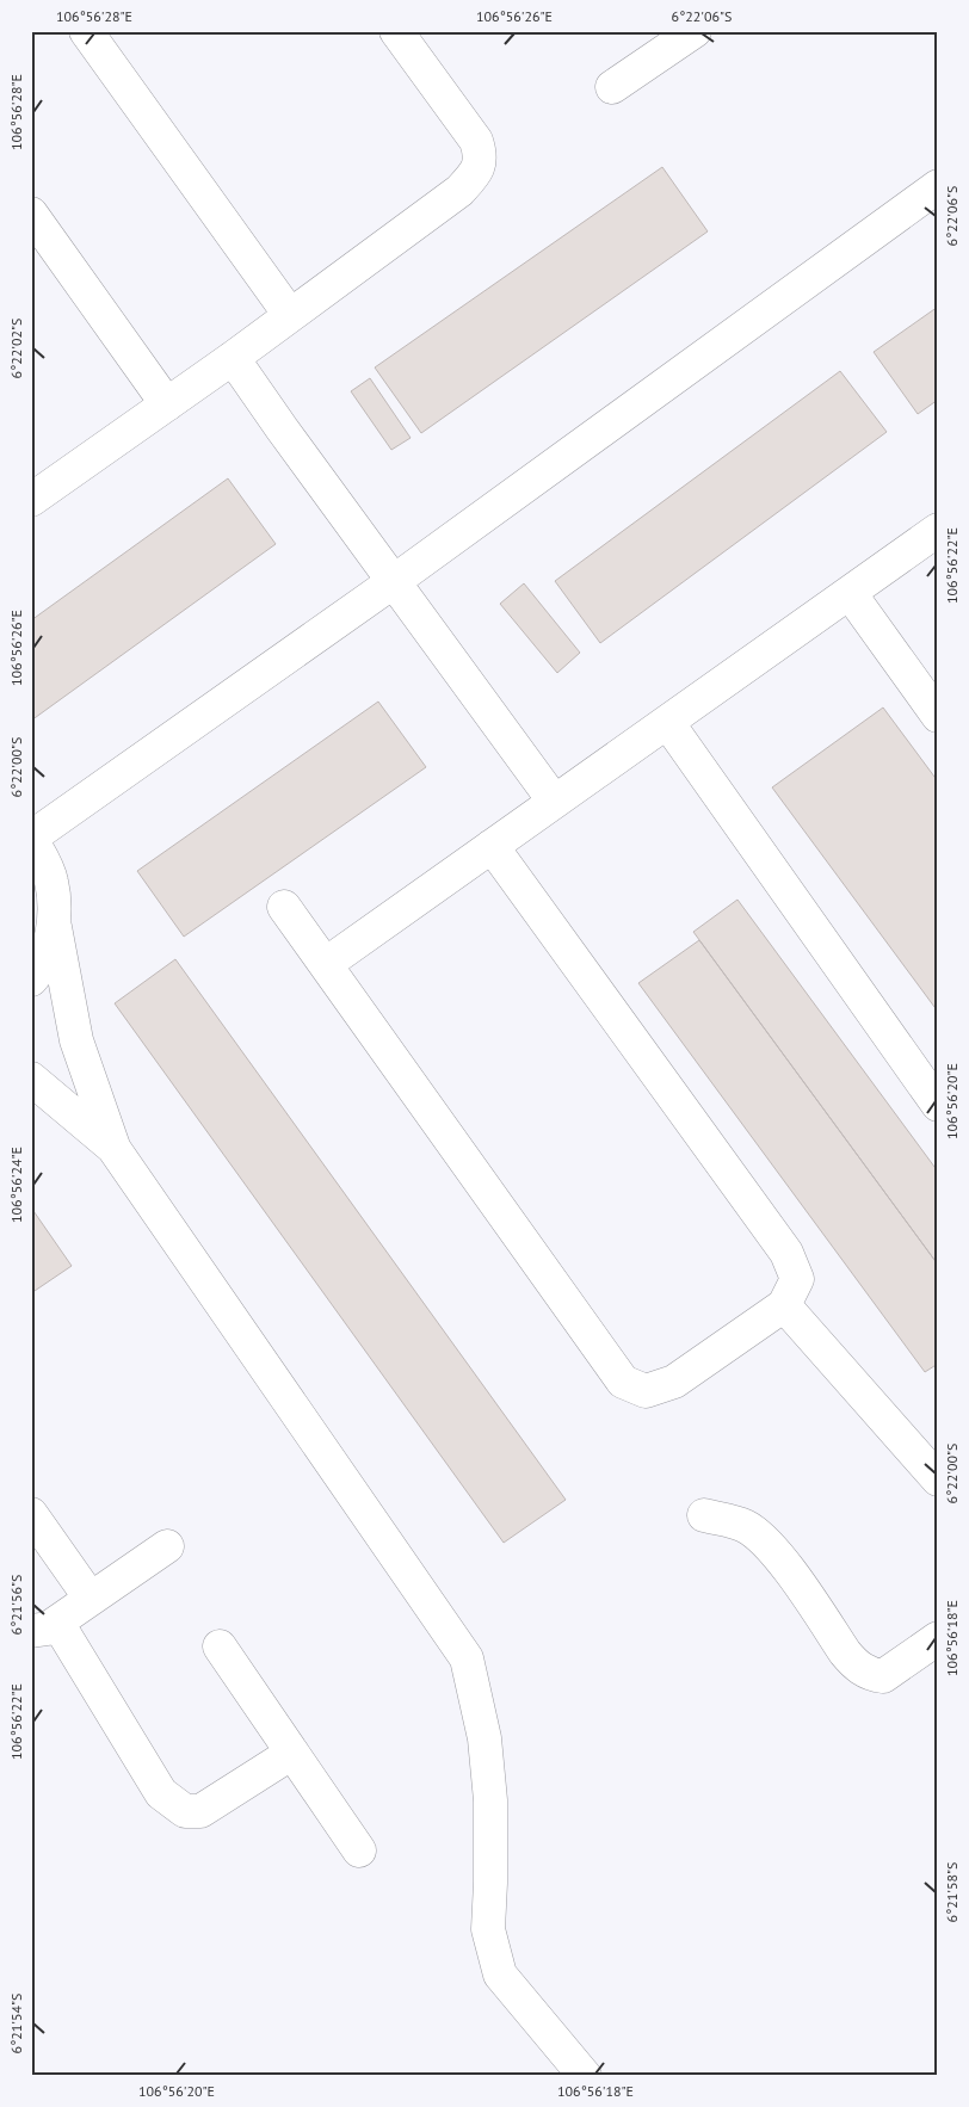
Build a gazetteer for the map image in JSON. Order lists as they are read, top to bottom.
{
  "coordinates": [
    "106°56'28\"E",
    "106°56'26\"E",
    "6°22'06\"S",
    "6°22'02\"S",
    "106°56'22\"E",
    "6°22'00\"S",
    "106°56'20\"E",
    "106°56'24\"E",
    "6°21'56\"S",
    "106°56'18\"E",
    "6°21'58\"S",
    "6°21'54\"S"
  ]
}
